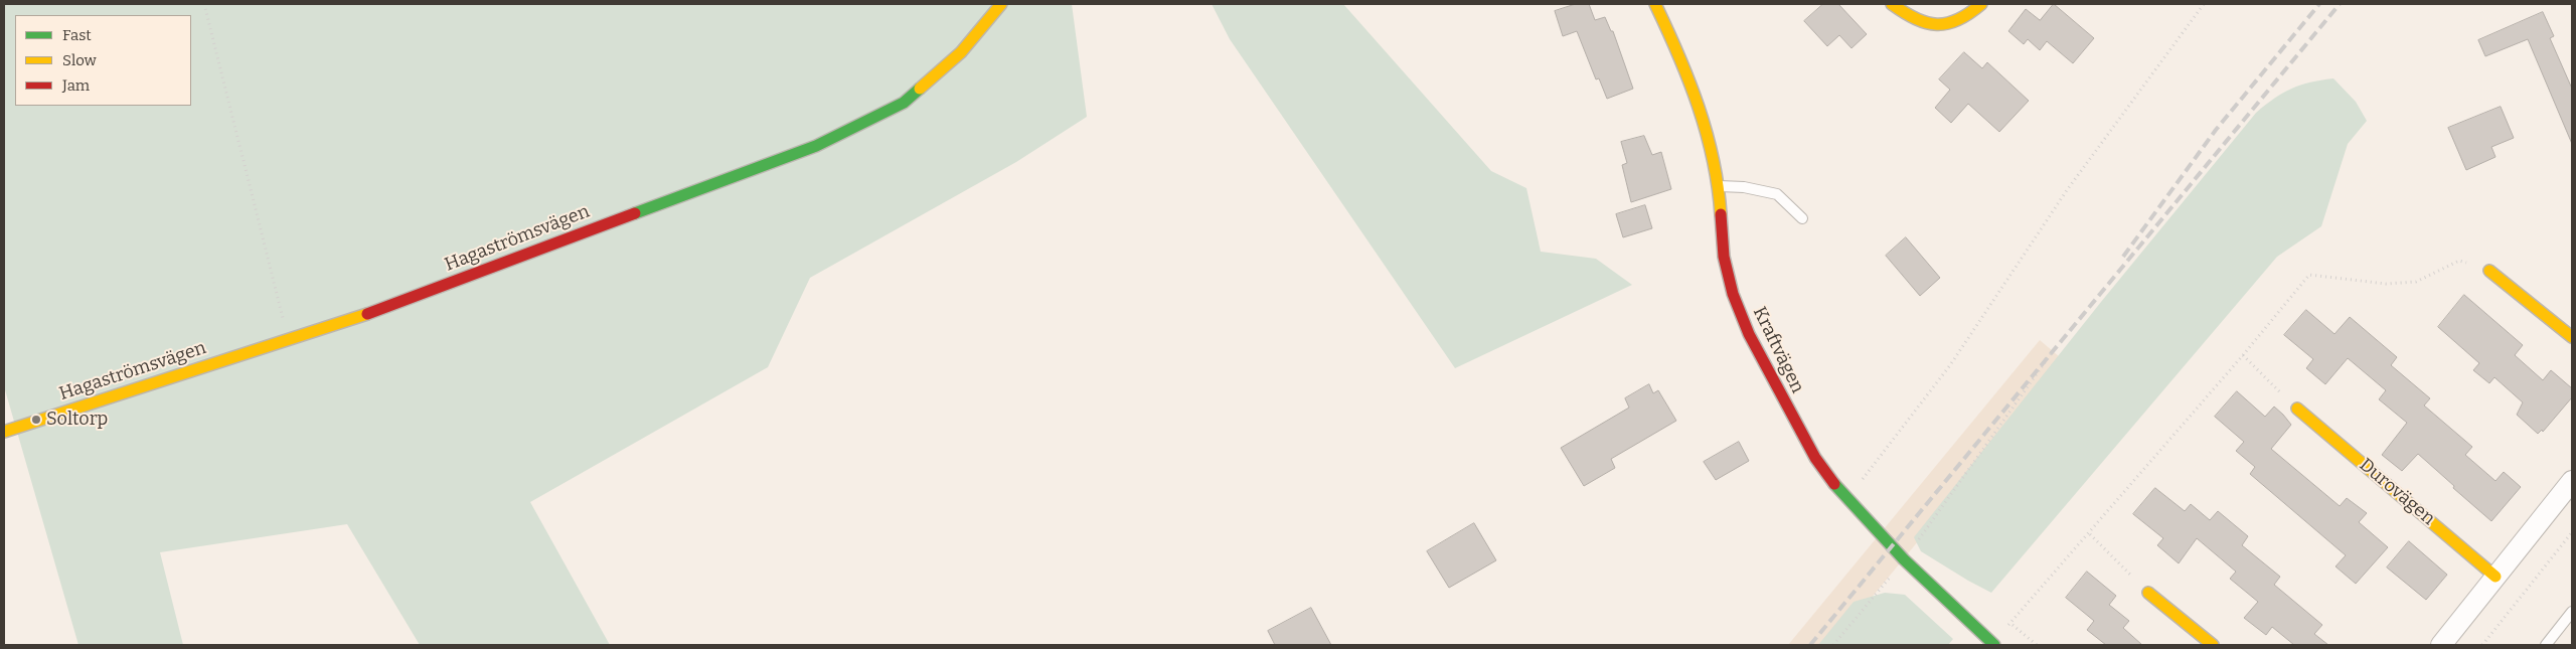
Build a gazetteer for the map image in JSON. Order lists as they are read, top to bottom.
{
  "streets": {
    "street": ["Hagaströmsvägen", "Kraftvägen", "Durovägen"]
  },
  "places": ["Soltorp"],
  "legend": ["Fast", "Slow", "Jam"]
}
